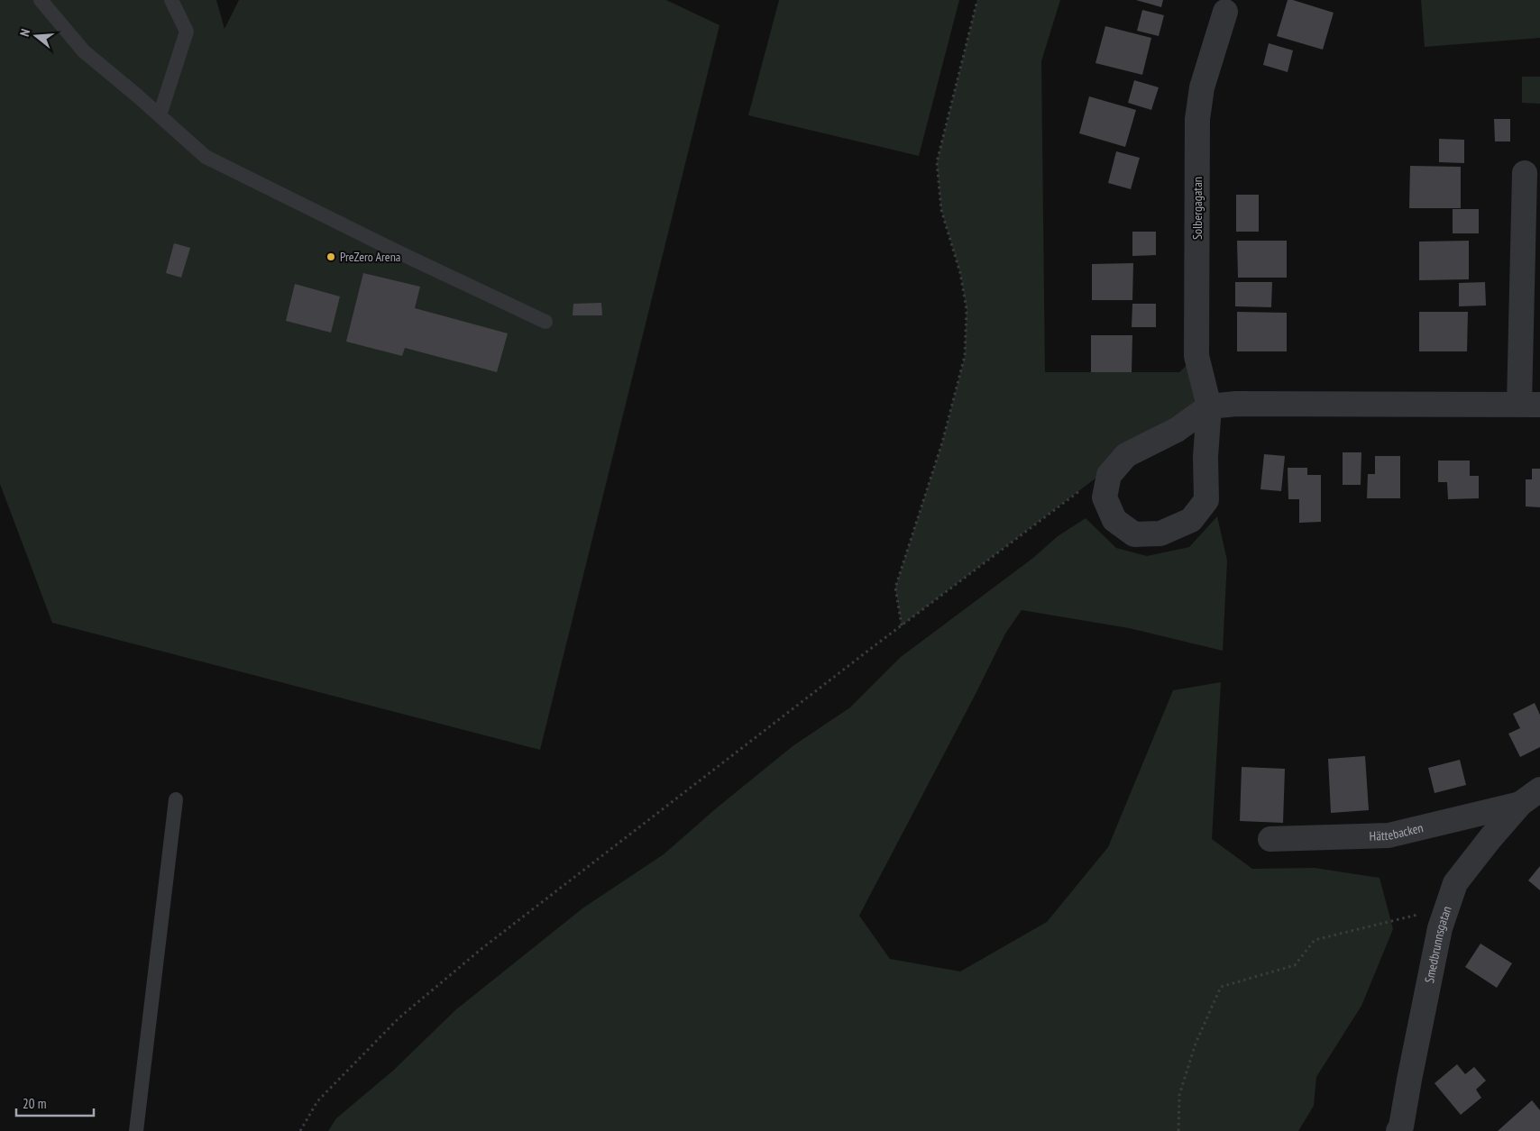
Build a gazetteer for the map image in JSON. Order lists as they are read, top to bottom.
{
  "streets": {
    "street": ["Solbergagatan", "Hättebacken", "Smedbrunnsgatan"]
  },
  "crossings": [
    ["Hättebacken", "Smedbrunnsgatan"]
  ],
  "places": ["PreZero Arena"],
  "scale_bar": "20 m",
  "north": "left"
}
